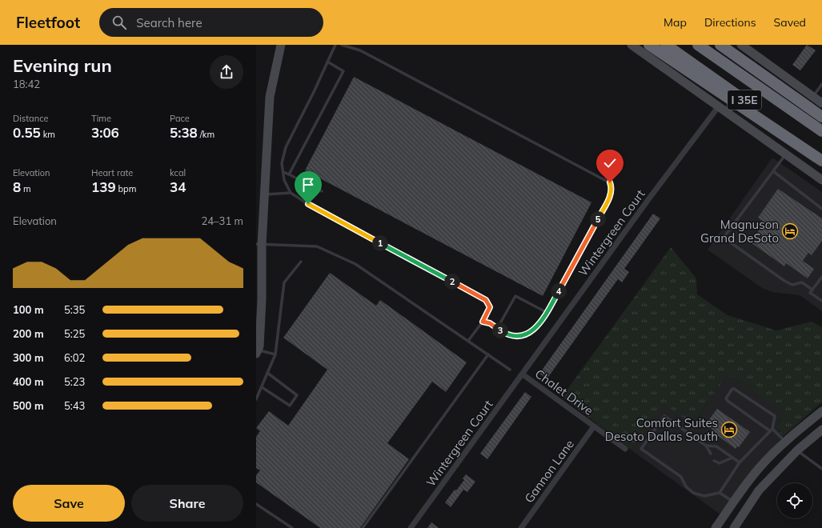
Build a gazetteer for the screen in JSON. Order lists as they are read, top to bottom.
{
  "streets": {
    "highway": ["I 35E"],
    "street": ["Wintergreen Court", "Chalet Drive", "Gannon Lane"]
  },
  "crossings": [
    ["Wintergreen Court", "Chalet Drive"],
    ["Chalet Drive", "Gannon Lane"]
  ],
  "places": {
    "hotel": ["Magnuson Grand DeSoto", "Comfort Suites Desoto Dallas South"]
  },
  "page": {
    "header": "Fleetfoot",
    "search": "Search here",
    "nav": ["Map", "Directions", "Saved"],
    "heading": ["Evening run", "18:42"],
    "stats": [
      ["Distance", "0.55 km"],
      ["Time", "3:06"],
      ["Pace", "5:38 /km"],
      ["Elevation", "8 m"],
      ["Heart rate", "139 bpm"],
      ["kcal", "34"]
    ],
    "chart": ["Elevation", "24–31 m"],
    "pins": [
      "5",
      "1",
      "2",
      "4",
      "3"
    ],
    "list": [
      {
        "name": "100 m",
        "note": "5:35"
      },
      {
        "name": "200 m",
        "note": "5:25"
      },
      {
        "name": "300 m",
        "note": "6:02"
      },
      {
        "name": "400 m",
        "note": "5:23"
      },
      {
        "name": "500 m",
        "note": "5:43"
      }
    ],
    "buttons": ["Save", "Share"]
  }
}
